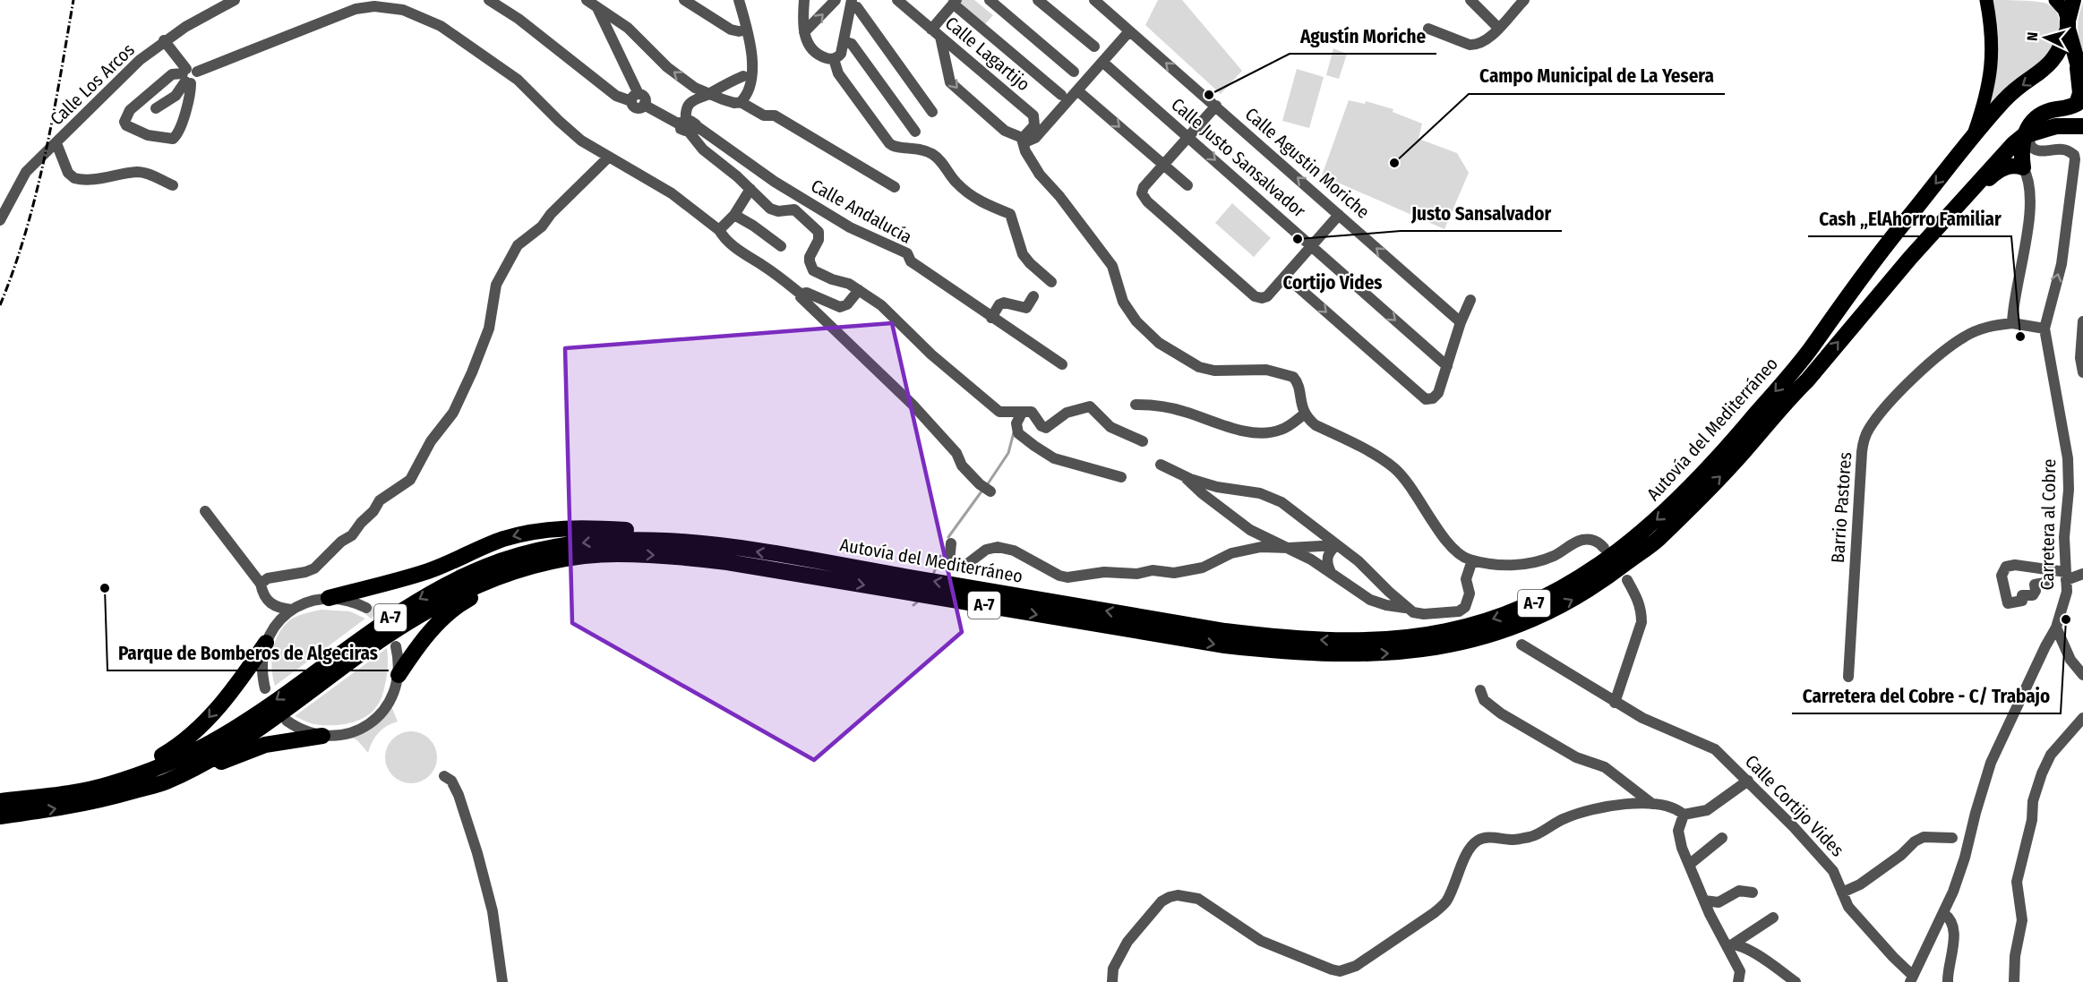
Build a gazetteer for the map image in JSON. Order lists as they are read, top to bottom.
{
  "streets": {
    "highway": ["Autovía del Mediterráneo", "A-7"],
    "street": [
      "Calle Lagartijo",
      "Calle Los Arcos",
      "Calle Justo Sansalvador",
      "Calle Agustin Moriche",
      "Calle Andalucía",
      "Barrio Pastores",
      "Carretera al Cobre",
      "Calle Cortijo Vides"
    ]
  },
  "crossings": [
    ["Barrio Pastores", "Carretera al Cobre"],
    ["Carretera al Cobre", "Calle Cortijo Vides"]
  ],
  "one_way": ["Calle Justo Sansalvador"],
  "districts": ["Cortijo Vides"],
  "places": [
    "Agustín Moriche",
    "Campo Municipal de La Yesera",
    "Justo Sansalvador",
    "Cash „ElAhorro Familiar",
    "Parque de Bomberos de Algeciras",
    "Carretera del Cobre - C/ Trabajo"
  ],
  "north": "left"
}
